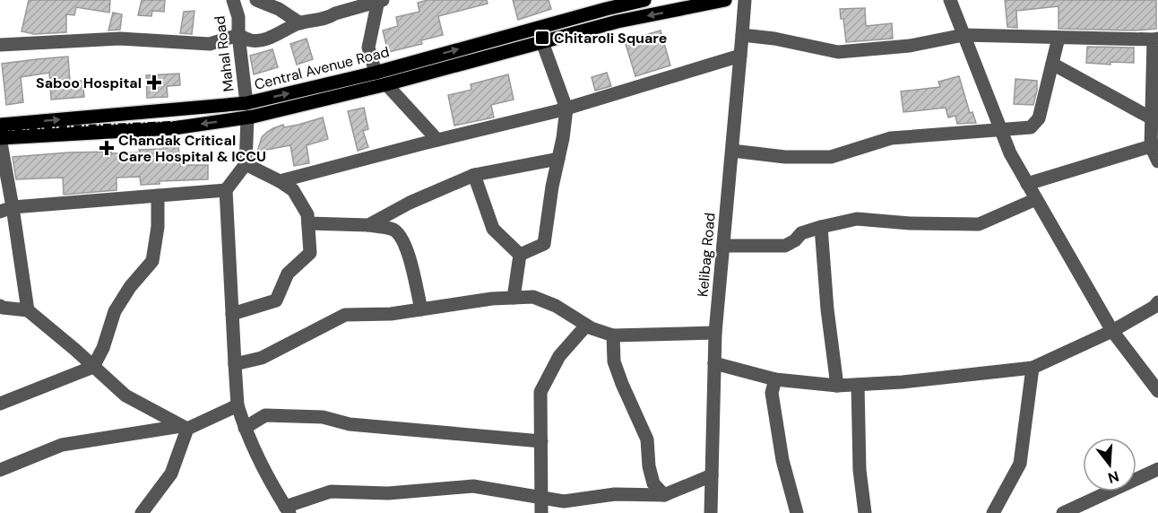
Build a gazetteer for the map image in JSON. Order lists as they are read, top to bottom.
{
  "streets": {
    "main road": ["Central Avenue Road"],
    "street": ["Mahal Road", "Kelibag Road"]
  },
  "crossings": [
    ["Mahal Road", "Central Avenue Road"]
  ],
  "places": {
    "transit": ["Chitaroli Square"],
    "health": ["Saboo Hospital", "Chandak Critical Care Hospital & ICCU"]
  },
  "north": "bottom"
}
